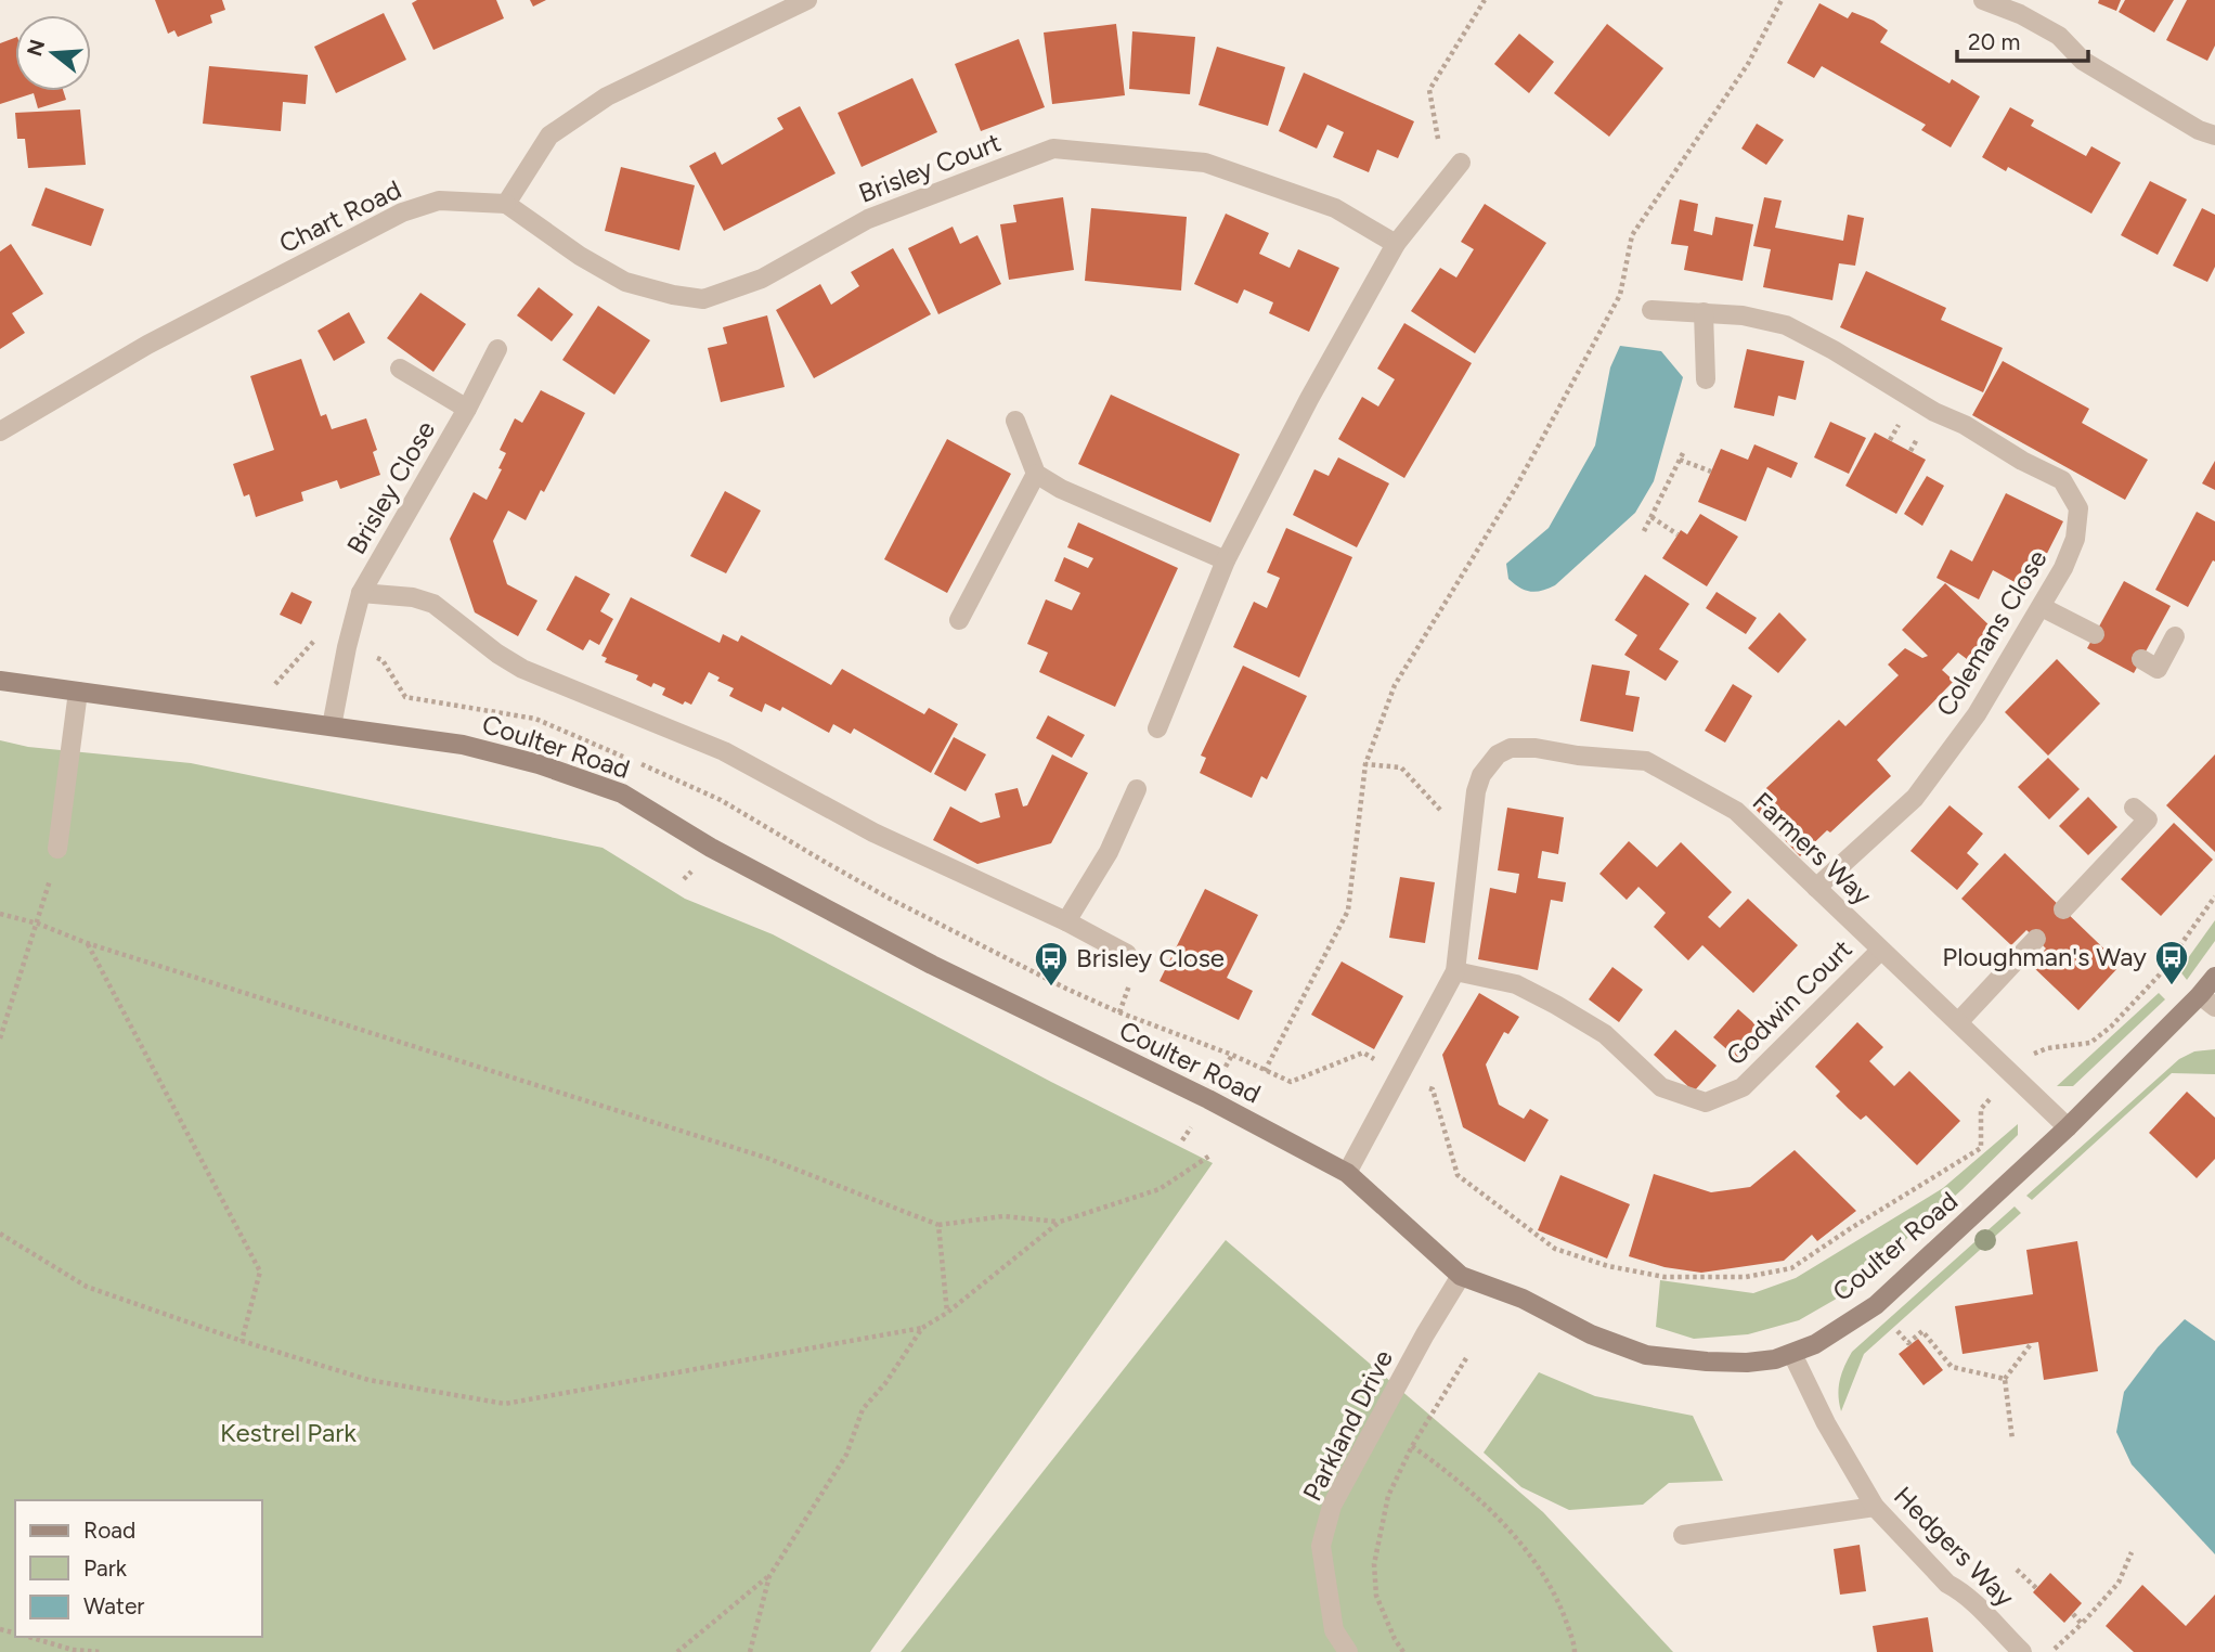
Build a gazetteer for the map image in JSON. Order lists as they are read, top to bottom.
{
  "streets": {
    "street": [
      "Brisley Court",
      "Chart Road",
      "Brisley Close",
      "Colemans Close",
      "Coulter Road",
      "Farmers Way",
      "Godwin Court",
      "Parkland Drive",
      "Hedgers Way"
    ]
  },
  "crossings": [
    ["Brisley Court", "Chart Road"],
    ["Brisley Close", "Coulter Road"],
    ["Colemans Close", "Farmers Way"],
    ["Coulter Road", "Farmers Way"],
    ["Coulter Road", "Parkland Drive"],
    ["Coulter Road", "Hedgers Way"],
    ["Farmers Way", "Godwin Court"]
  ],
  "parks": ["Kestrel Park"],
  "places": {
    "bus stop": ["Ploughman's Way", "Brisley Close"]
  },
  "legend": ["Road", "Park", "Water"],
  "scale_bar": "20 m",
  "north": "left"
}
